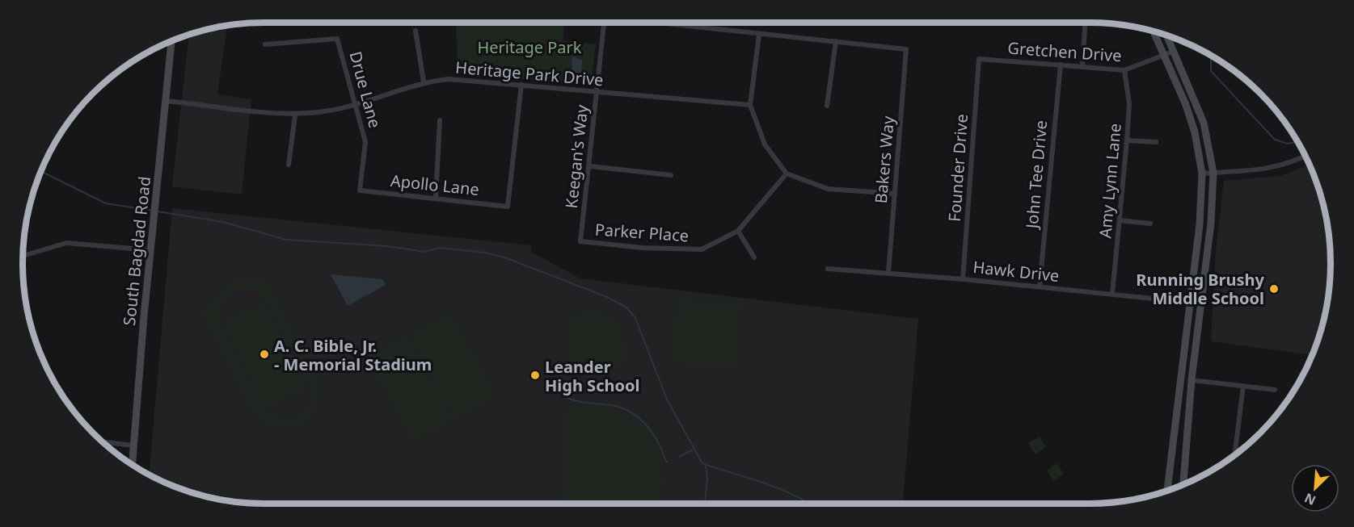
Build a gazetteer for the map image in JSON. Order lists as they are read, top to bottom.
{
  "streets": {
    "main road": ["South Bagdad Road"],
    "street": [
      "Gretchen Drive",
      "Heritage Park Drive",
      "Drue Lane",
      "Keegan's Way",
      "Bakers Way",
      "Founder Drive",
      "John Tee Drive",
      "Amy Lynn Lane",
      "Apollo Lane",
      "Parker Place",
      "Hawk Drive"
    ]
  },
  "crossings": [
    ["Gretchen Drive", "Founder Drive"],
    ["Gretchen Drive", "John Tee Drive"],
    ["Gretchen Drive", "Amy Lynn Lane"],
    ["Heritage Park Drive", "Drue Lane"],
    ["Heritage Park Drive", "Keegan's Way"],
    ["Heritage Park Drive", "Apollo Lane"],
    ["Heritage Park Drive", "South Bagdad Road"],
    ["Drue Lane", "Apollo Lane"],
    ["Keegan's Way", "Parker Place"],
    ["Bakers Way", "Hawk Drive"],
    ["Founder Drive", "Hawk Drive"],
    ["John Tee Drive", "Hawk Drive"],
    ["Amy Lynn Lane", "Hawk Drive"]
  ],
  "parks": ["Heritage Park"],
  "places": ["Running Brushy Middle School", "A. C. Bible, Jr. - Memorial Stadium", "Leander High School"],
  "north": "bottom left"
}
